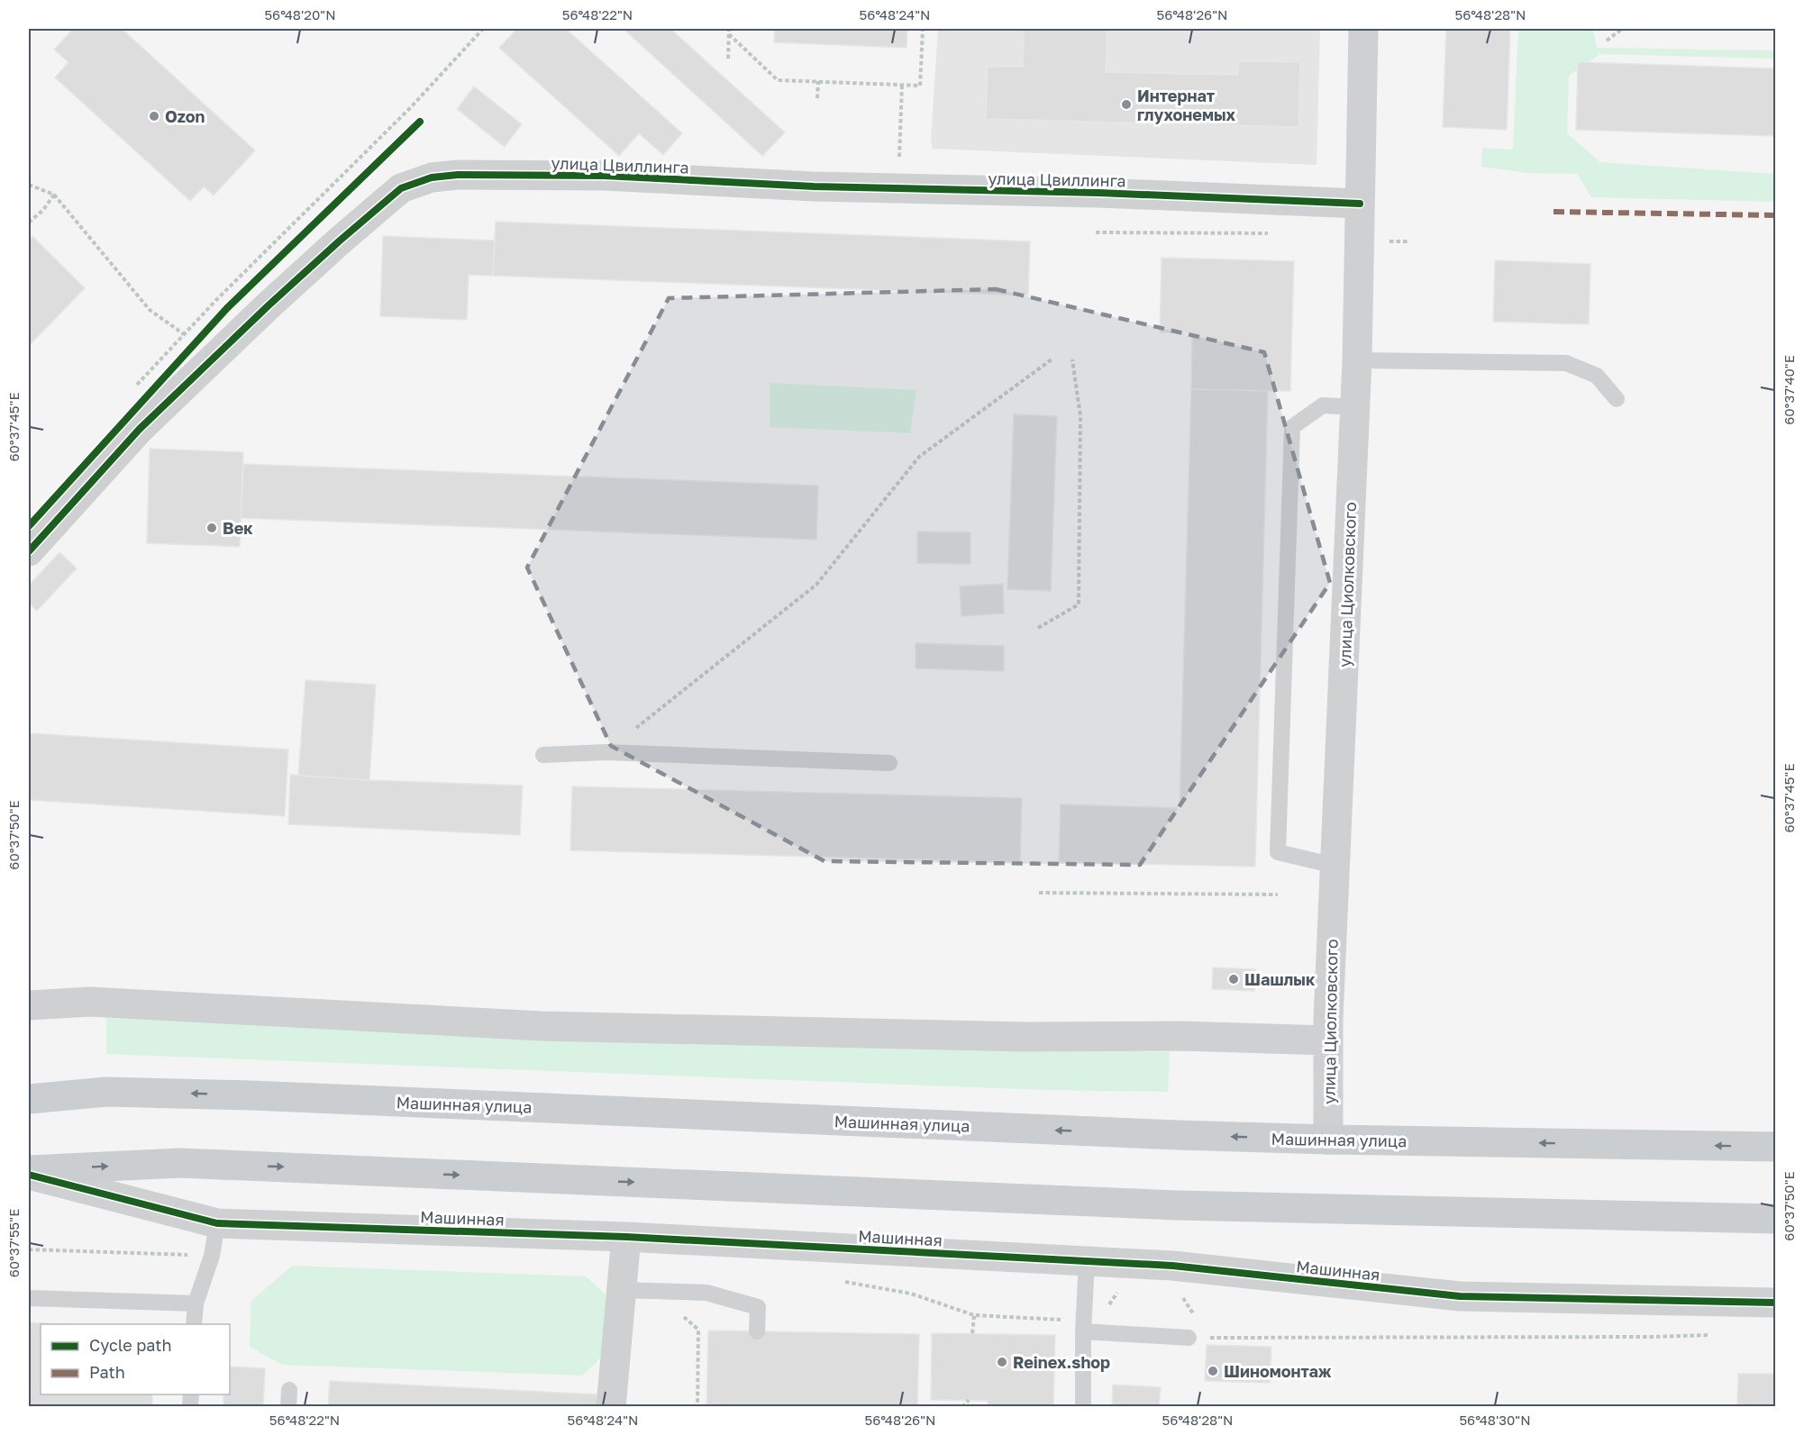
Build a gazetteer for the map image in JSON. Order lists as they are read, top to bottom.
{
  "streets": {
    "main road": ["Машинная улица"],
    "street": ["улица Цвиллинга", "улица Циолковского", "Машинная"]
  },
  "crossings": [
    ["улица Цвиллинга", "улица Циолковского"],
    ["улица Циолковского", "Машинная улица"]
  ],
  "places": [
    "Интернат глухонемых",
    "Ozon",
    "Век",
    "Шашлык",
    "Reinex.shop",
    "Шиномонтаж"
  ],
  "legend": ["Cycle path", "Path"],
  "coordinates": [
    "56°48'20\"N",
    "56°48'22\"N",
    "56°48'24\"N",
    "56°48'26\"N",
    "56°48'28\"N",
    "60°37'40\"E",
    "60°37'45\"E",
    "60°37'50\"E",
    "60°37'55\"E",
    "56°48'30\"N"
  ]
}
